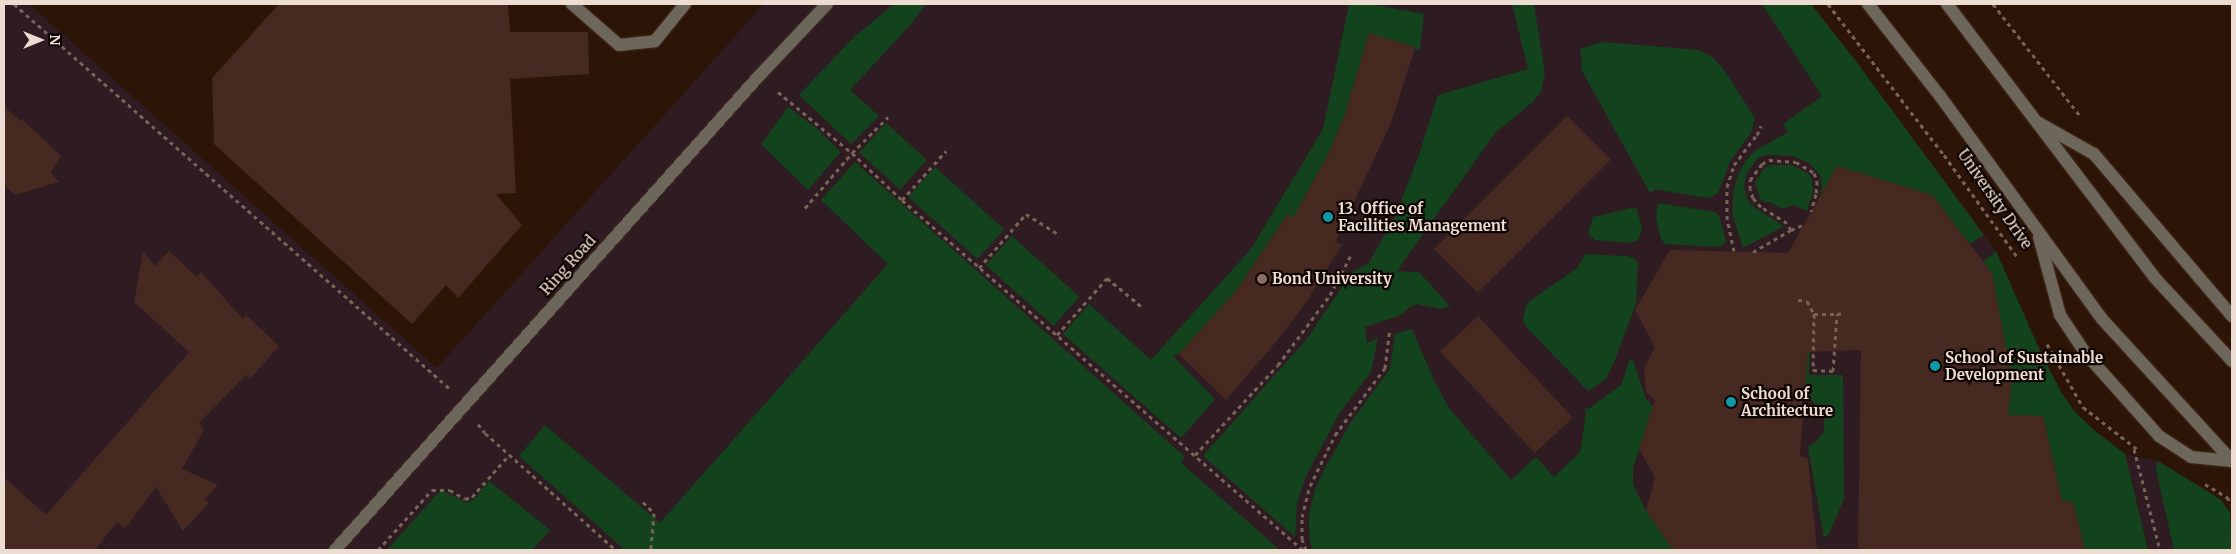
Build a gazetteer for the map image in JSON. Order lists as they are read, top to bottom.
{
  "streets": {
    "street": ["University Drive", "Ring Road"]
  },
  "places": [
    "13. Office of Facilities Management",
    "Bond University",
    "School of Sustainable Development",
    "School of Architecture"
  ],
  "north": "right"
}
